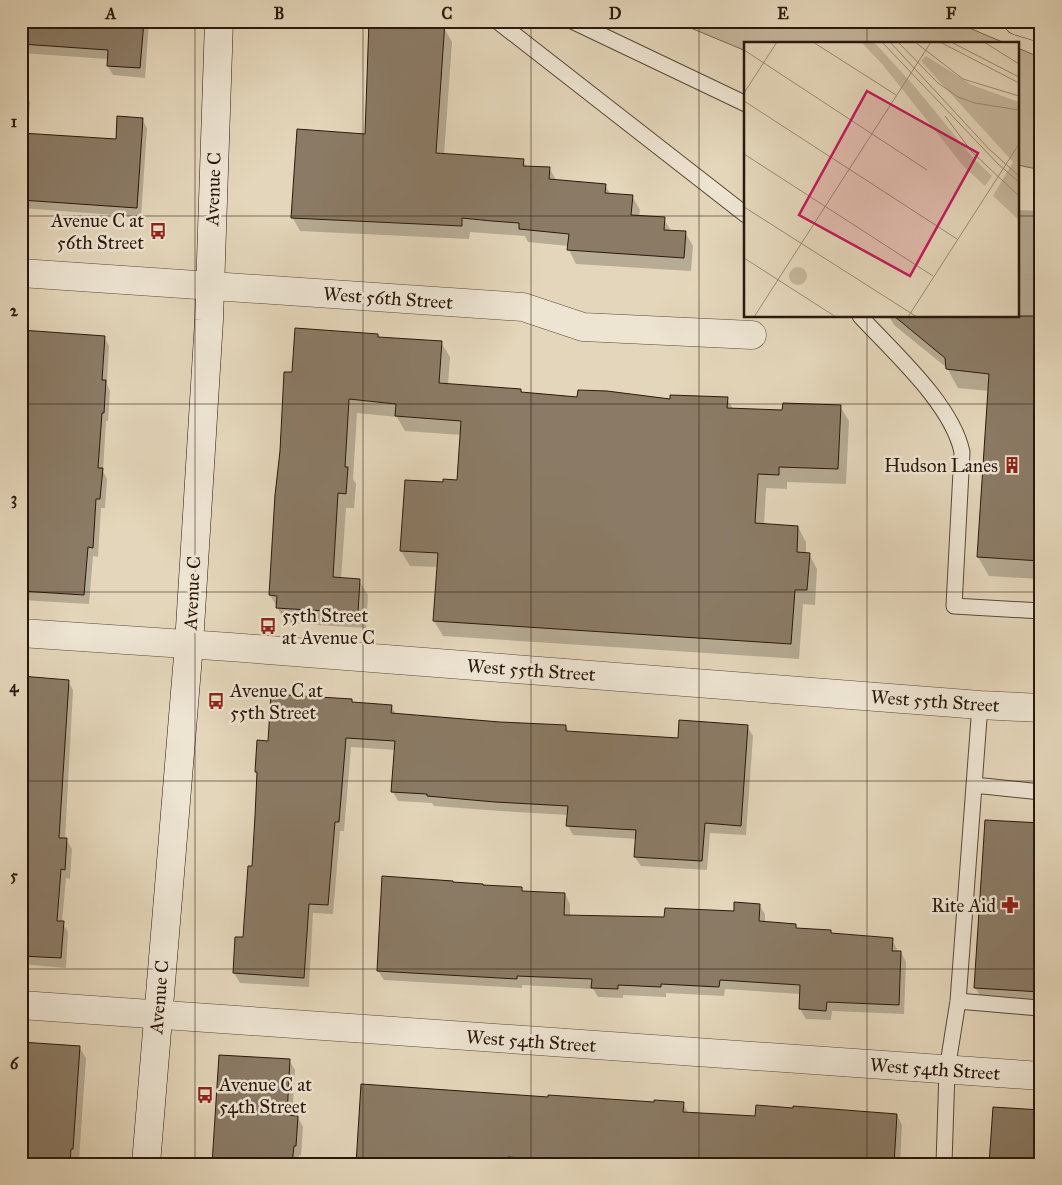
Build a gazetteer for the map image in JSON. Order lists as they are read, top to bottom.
{
  "streets": {
    "street": [
      "Avenue C",
      "West 56th Street",
      "West 55th Street",
      "West 54th Street"
    ]
  },
  "crossings": [
    ["Avenue C", "West 56th Street"],
    ["Avenue C", "West 55th Street"],
    ["Avenue C", "West 54th Street"]
  ],
  "places": {
    "bus stop": [
      "Avenue C at 56th Street",
      "55th Street at Avenue C",
      "Avenue C at 55th Street",
      "Avenue C at 54th Street"
    ],
    "building": ["Hudson Lanes"],
    "pharmacy": ["Rite Aid"]
  },
  "grid": {
    "columns": [
      "A",
      "B",
      "C",
      "D",
      "E",
      "F"
    ],
    "rows": [
      "1",
      "2",
      "3",
      "4",
      "5",
      "6"
    ]
  }
}
